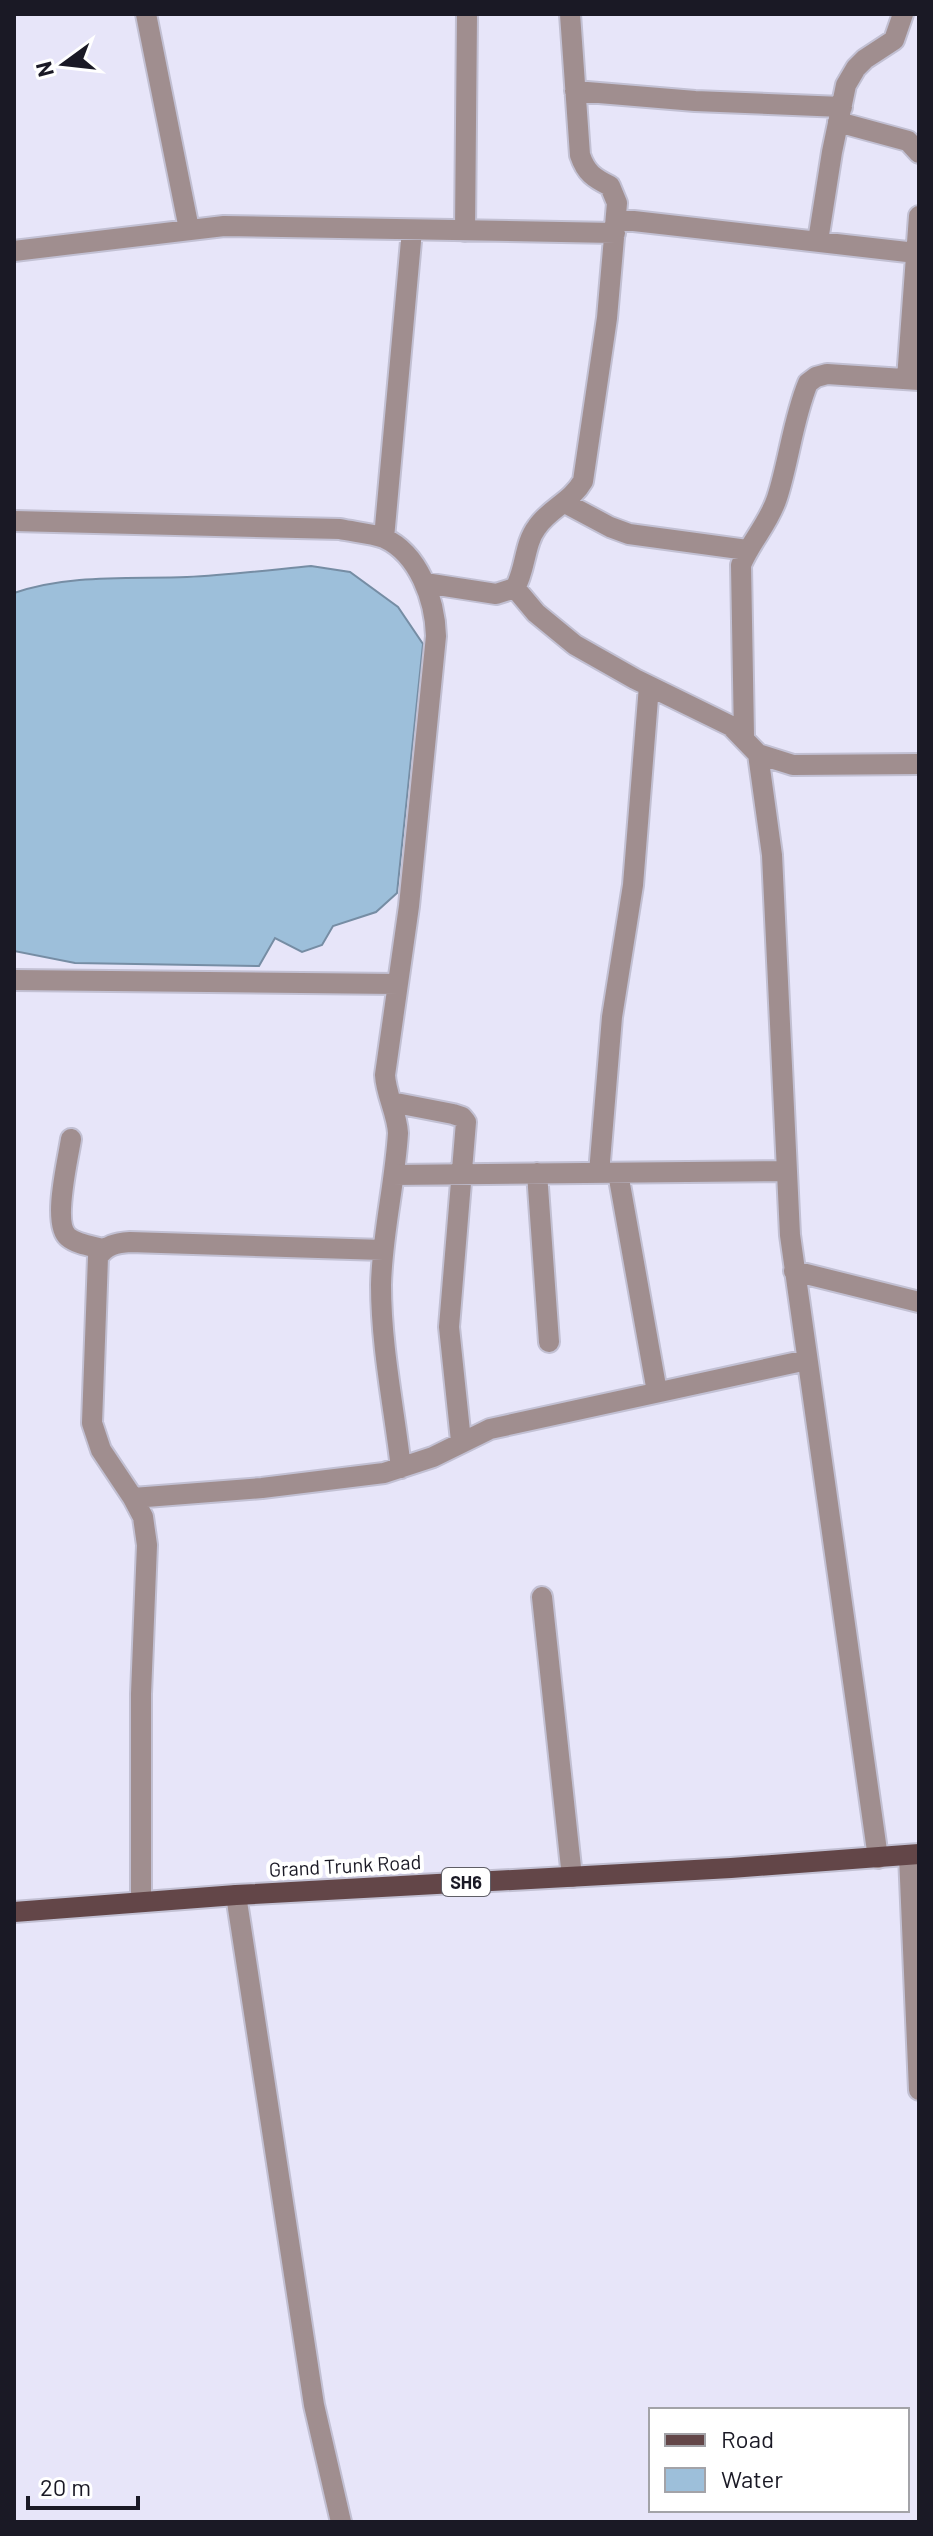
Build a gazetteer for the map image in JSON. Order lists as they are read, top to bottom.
{
  "streets": {
    "main road": ["Grand Trunk Road", "SH6"]
  },
  "legend": ["Road", "Water"],
  "scale_bar": "20 m",
  "north": "left"
}
